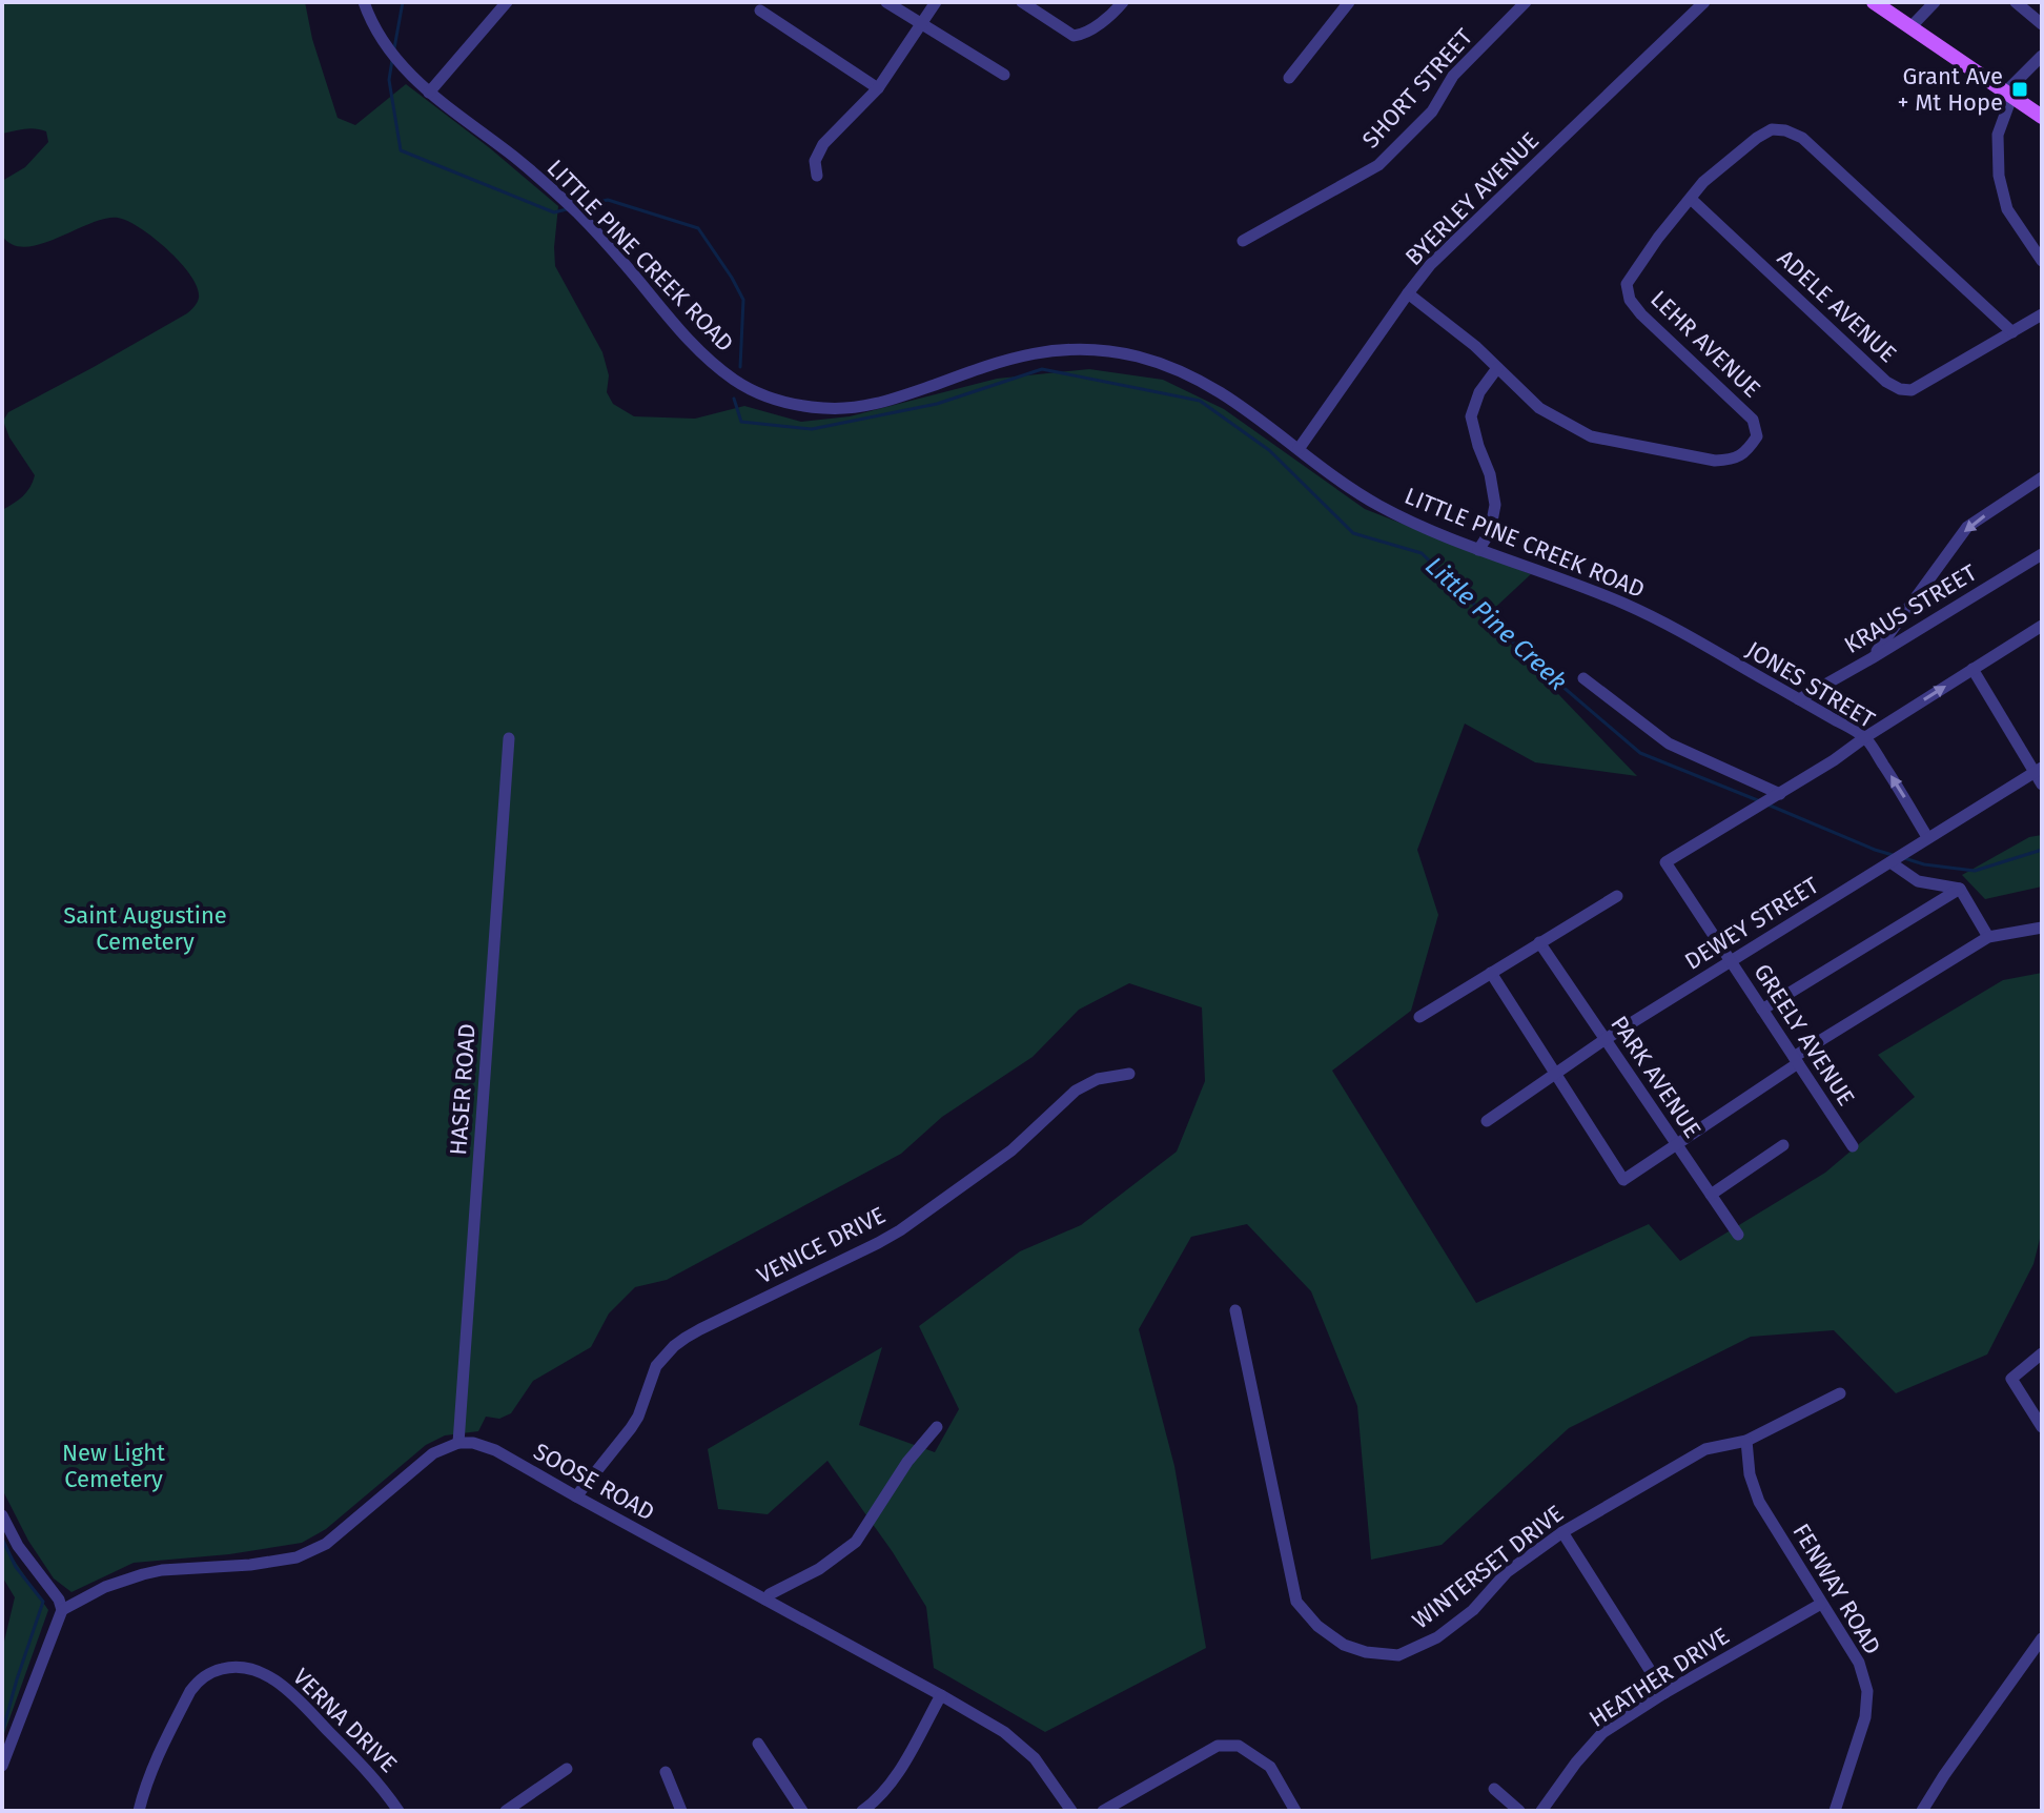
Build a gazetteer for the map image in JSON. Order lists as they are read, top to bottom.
{
  "streets": {
    "street": [
      "SHORT STREET",
      "BYERLEY AVENUE",
      "LITTLE PINE CREEK ROAD",
      "ADELE AVENUE",
      "LEHR AVENUE",
      "KRAUS STREET",
      "JONES STREET",
      "DEWEY STREET",
      "GREELY AVENUE",
      "PARK AVENUE",
      "HASER ROAD",
      "VENICE DRIVE",
      "SOOSE ROAD",
      "WINTERSET DRIVE",
      "FENWAY ROAD",
      "HEATHER DRIVE",
      "VERNA DRIVE"
    ]
  },
  "crossings": [
    ["BYERLEY AVENUE", "LITTLE PINE CREEK ROAD"],
    ["BYERLEY AVENUE", "LEHR AVENUE"],
    ["LITTLE PINE CREEK ROAD", "JONES STREET"],
    ["ADELE AVENUE", "LEHR AVENUE"],
    ["KRAUS STREET", "JONES STREET"],
    ["JONES STREET", "DEWEY STREET"],
    ["DEWEY STREET", "GREELY AVENUE"],
    ["DEWEY STREET", "PARK AVENUE"],
    ["HASER ROAD", "SOOSE ROAD"],
    ["VENICE DRIVE", "SOOSE ROAD"],
    ["WINTERSET DRIVE", "FENWAY ROAD"],
    ["FENWAY ROAD", "HEATHER DRIVE"]
  ],
  "one_way": ["JONES STREET"],
  "water": ["Little Pine Creek"],
  "parks": ["Saint Augustine Cemetery", "New Light Cemetery"],
  "places": {
    "transit": ["Grant Ave + Mt Hope"]
  }
}
